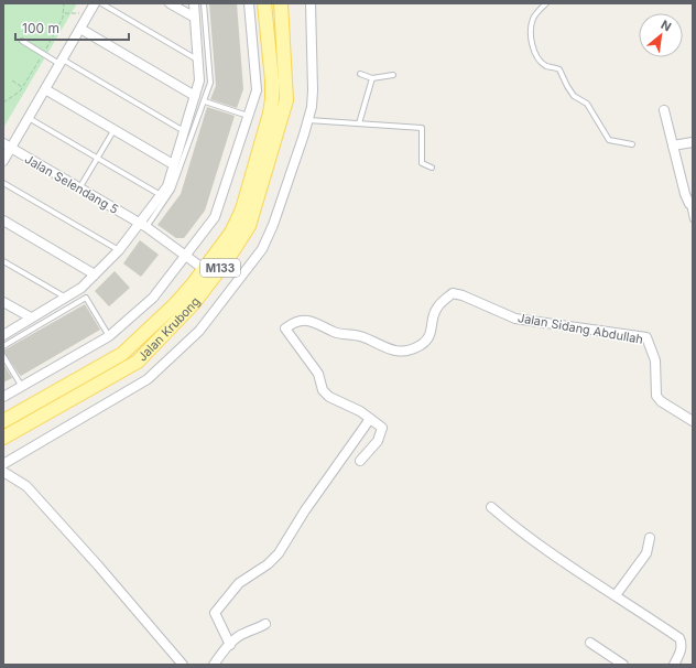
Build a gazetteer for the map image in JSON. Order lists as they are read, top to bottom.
{
  "streets": {
    "main road": ["M133", "Jalan Krubong"],
    "street": ["Jalan Selendang 5", "Jalan Sidang Abdullah"]
  },
  "crossings": [
    ["Jalan Selendang 5", "Jalan Krubong"]
  ],
  "scale_bar": "100 m",
  "north": "top right"
}
